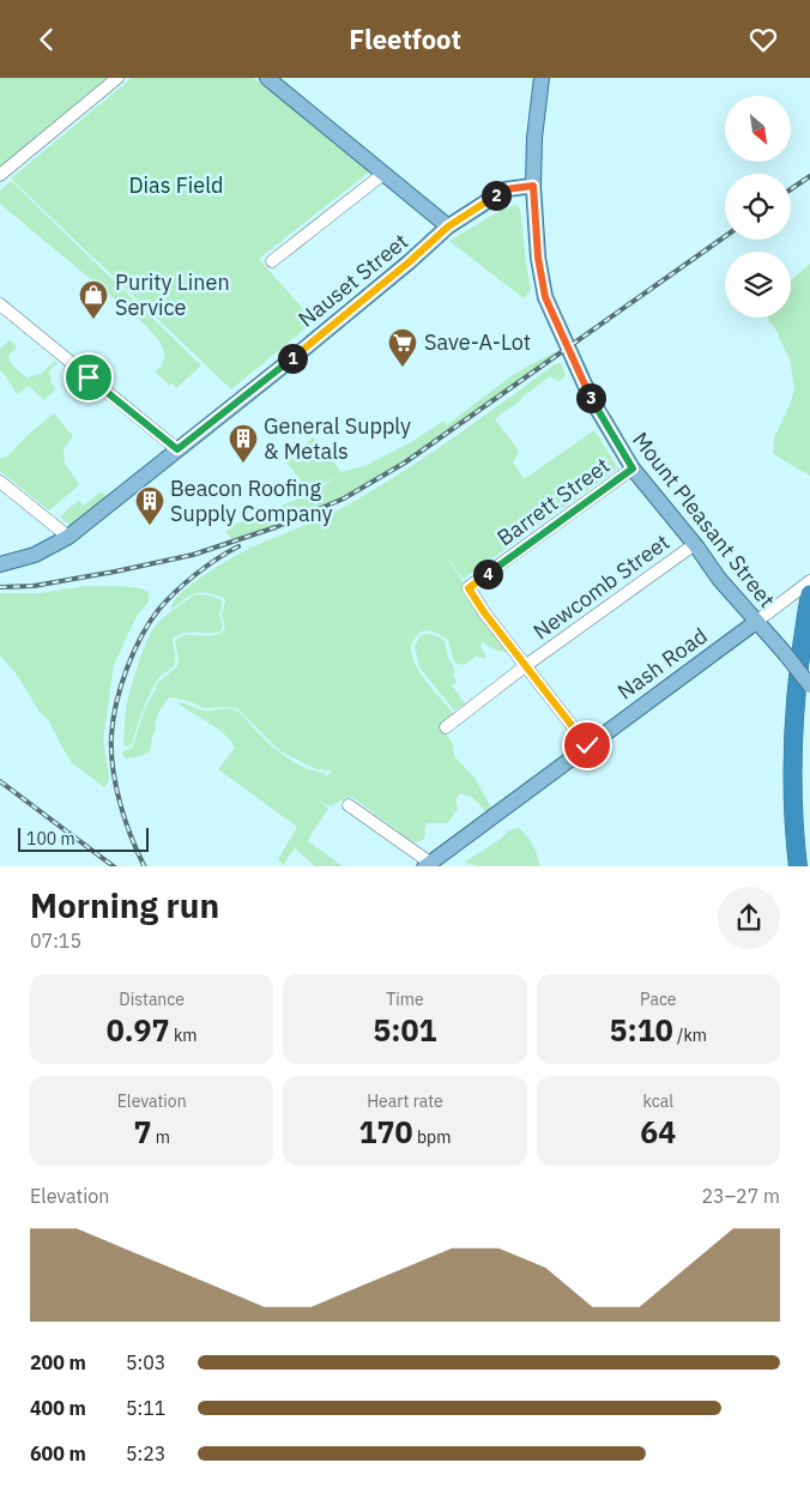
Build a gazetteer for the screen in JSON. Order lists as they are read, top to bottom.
{
  "streets": {
    "main road": ["Nauset Street", "Mount Pleasant Street", "Nash Road"],
    "street": ["Barrett Street", "Newcomb Street"]
  },
  "crossings": [
    ["Nauset Street", "Mount Pleasant Street"],
    ["Barrett Street", "Mount Pleasant Street"],
    ["Barrett Street", "Newcomb Street"],
    ["Mount Pleasant Street", "Newcomb Street"],
    ["Mount Pleasant Street", "Nash Road"]
  ],
  "parks": ["Dias Field"],
  "places": {
    "shop": ["Purity Linen Service"],
    "supermarket": ["Save-A-Lot"],
    "building": ["General Supply & Metals", "Beacon Roofing Supply Company"]
  },
  "scale_bar": "100 m",
  "north": "bottom right",
  "page": {
    "header": "Fleetfoot",
    "pins": [
      "2",
      "1",
      "3",
      "4"
    ],
    "scale": "100 m",
    "heading": ["Morning run", "07:15"],
    "stats": [
      ["Distance", "0.97 km"],
      ["Time", "5:01"],
      ["Pace", "5:10 /km"],
      ["Elevation", "7 m"],
      ["Heart rate", "170 bpm"],
      ["kcal", "64"]
    ],
    "chart": ["Elevation", "23–27 m"],
    "list": [
      {
        "name": "200 m",
        "note": "5:03"
      },
      {
        "name": "400 m",
        "note": "5:11"
      },
      {
        "name": "600 m",
        "note": "5:23"
      }
    ]
  }
}
